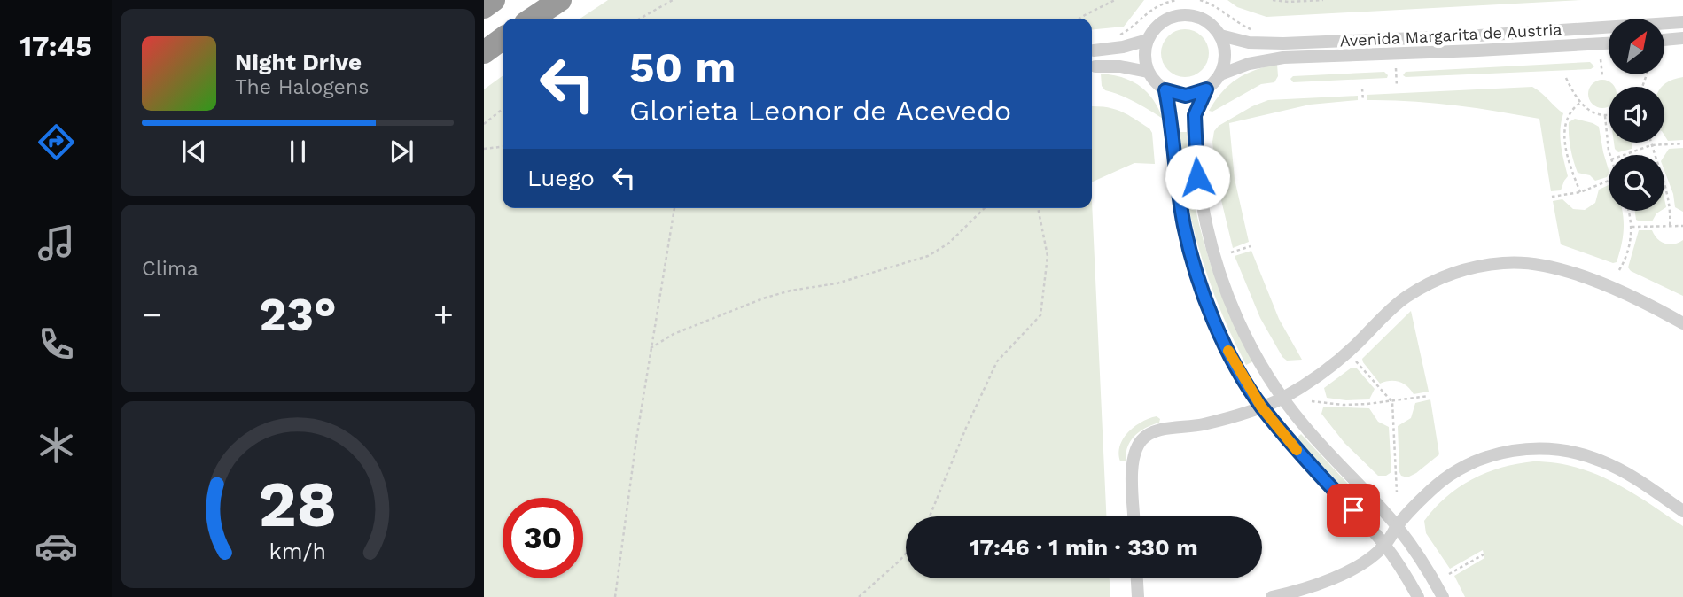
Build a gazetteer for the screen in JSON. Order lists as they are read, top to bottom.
{
  "streets": {
    "street": ["Avenida Margarita de Austria"]
  },
  "north": "top right",
  "page": {
    "tabs": "17:45",
    "turn": ["50 m", "Glorieta Leonor de Acevedo"],
    "song": ["Night Drive", "The Halogens"],
    "then": "Luego",
    "tile": "Clima",
    "heat": ["−", "23°", "+"],
    "limit": "30",
    "trip": "17:46 · 1 min · 330 m",
    "gauge": ["28", "km/h"]
  }
}
